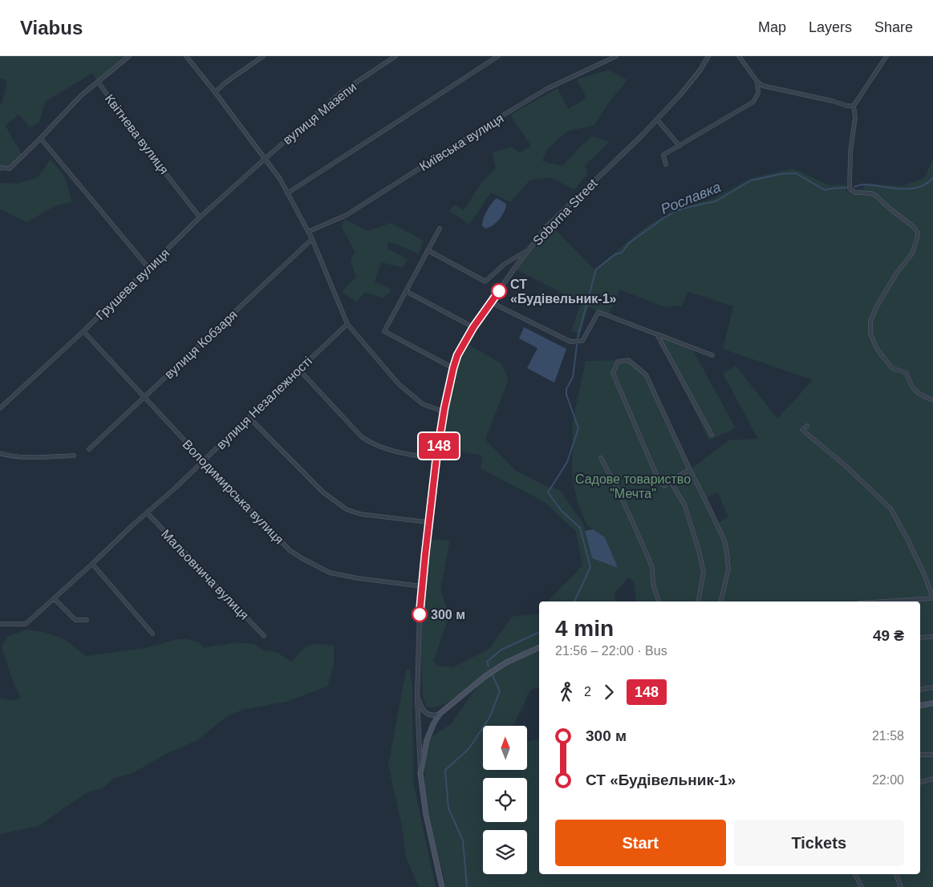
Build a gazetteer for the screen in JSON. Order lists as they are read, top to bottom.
{
  "streets": {
    "street": [
      "вулиця Мазепи",
      "Квітнева вулиця",
      "Київська вулиця",
      "Soborna Street",
      "Грушева вулиця",
      "вулиця Кобзаря",
      "вулиця Незалежності",
      "Володимирська вулиця",
      "Мальовнича вулиця"
    ]
  },
  "crossings": [
    ["вулиця Мазепи", "Грушева вулиця"],
    ["Квітнева вулиця", "Грушева вулиця"],
    ["Soborna Street", "Володимирська вулиця"],
    ["Грушева вулиця", "Володимирська вулиця"],
    ["вулиця Кобзаря", "Володимирська вулиця"],
    ["вулиця Незалежності", "Володимирська вулиця"],
    ["вулиця Незалежності", "Мальовнича вулиця"]
  ],
  "water": ["Рославка"],
  "parks": ["Садове товариство \"Мечта\""],
  "places": ["СТ «Будівельник-1»", "300 м"],
  "lines": ["bus line 148"],
  "north": "top",
  "page": {
    "header": "Viabus",
    "nav": ["Map", "Layers", "Share"],
    "on_map": "148",
    "heading": ["4 min", "21:56 – 22:00 · Bus", "49 ₴"],
    "legs": ["2", "148"],
    "list": [
      {
        "name": "300 м",
        "value": "21:58"
      },
      {
        "name": "СТ «Будівельник-1»",
        "value": "22:00"
      }
    ],
    "buttons": ["Start", "Tickets"]
  }
}
